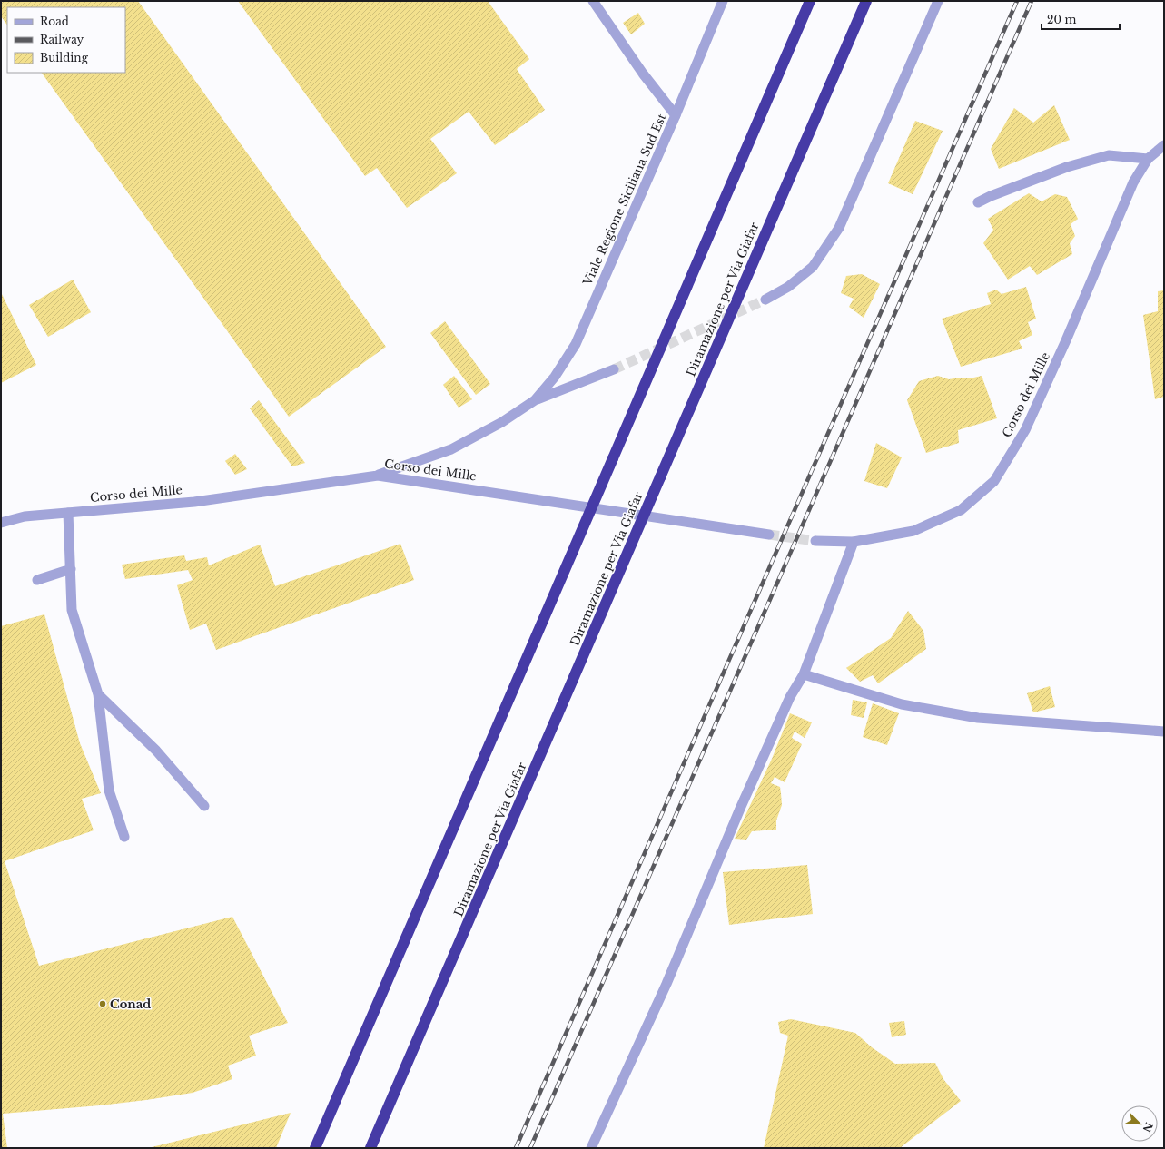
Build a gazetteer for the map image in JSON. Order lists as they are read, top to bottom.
{
  "streets": {
    "highway": ["Diramazione per Via Giafar"],
    "street": ["Viale Regione Siciliana Sud Est", "Corso dei Mille"]
  },
  "crossings": [
    ["Viale Regione Siciliana Sud Est", "Corso dei Mille"]
  ],
  "places": ["Conad"],
  "legend": ["Road", "Railway", "Building"],
  "scale_bar": "20 m",
  "north": "bottom right"
}
